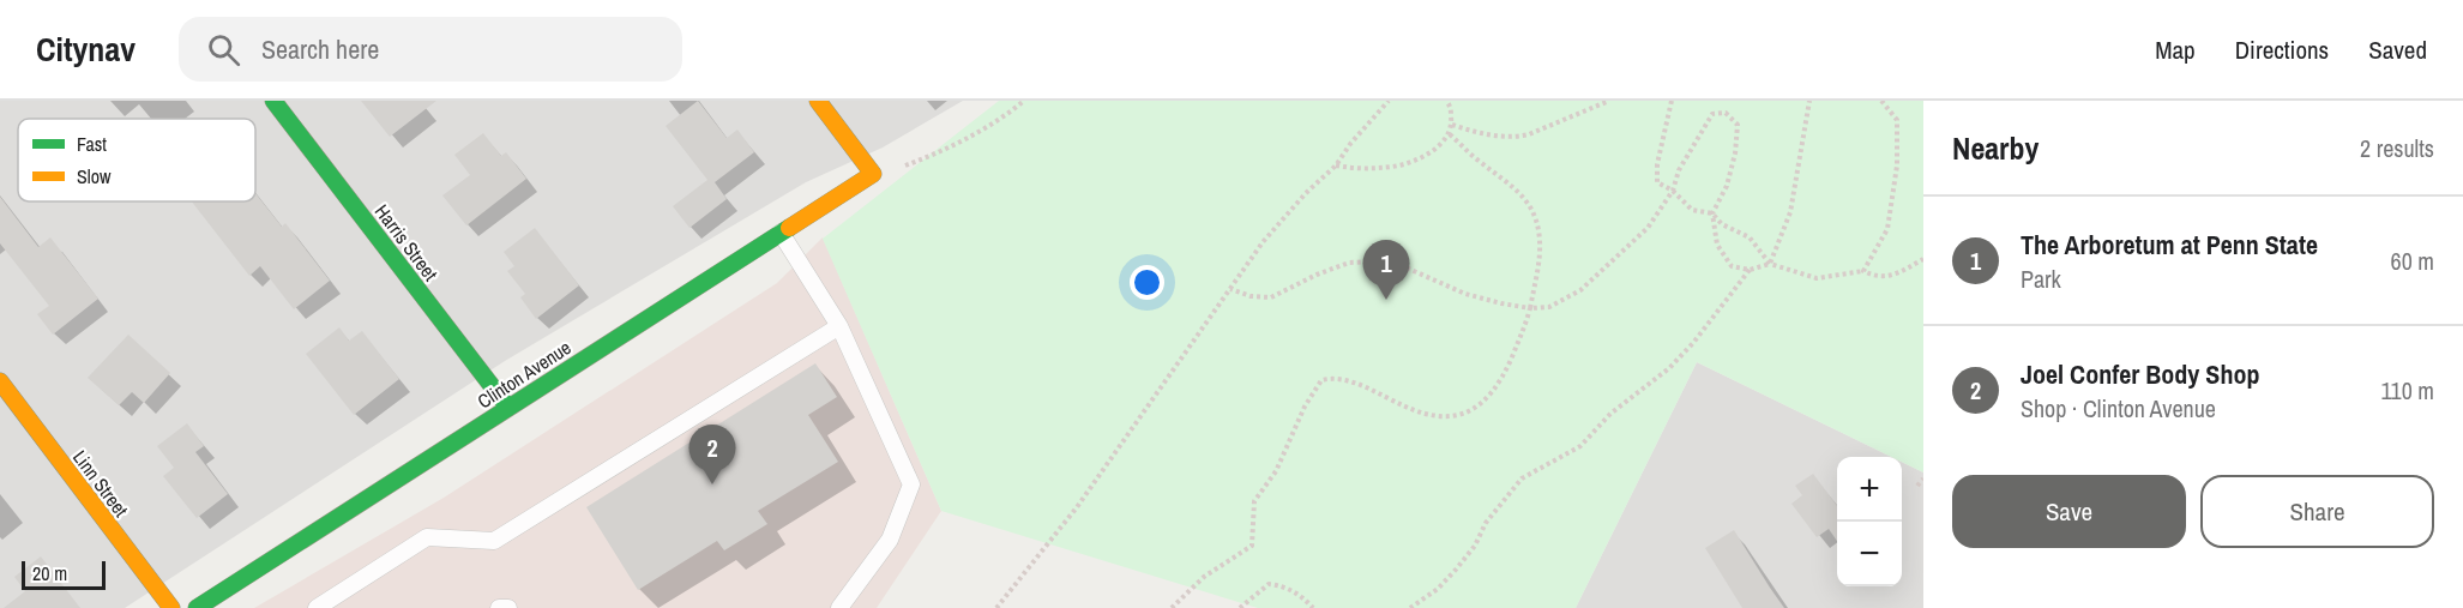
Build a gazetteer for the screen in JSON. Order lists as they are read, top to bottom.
{
  "streets": {
    "street": ["Harris Street", "Clinton Avenue", "Linn Street"]
  },
  "crossings": [
    ["Harris Street", "Clinton Avenue"]
  ],
  "legend": ["Fast", "Slow"],
  "scale_bar": "20 m",
  "page": {
    "header": "Citynav",
    "search": "Search here",
    "nav": ["Map", "Directions", "Saved"],
    "heading": ["Nearby", "2 results"],
    "list": [
      {
        "mark": "1",
        "name": "The Arboretum at Penn State",
        "note": "Park",
        "value": "60 m"
      },
      {
        "mark": "2",
        "name": "Joel Confer Body Shop",
        "note": "Shop · Clinton Avenue",
        "value": "110 m"
      }
    ],
    "pins": ["1", "2"],
    "buttons": ["Save", "Share"],
    "map_buttons": ["+", "−"],
    "scale": "20 m"
  }
}
